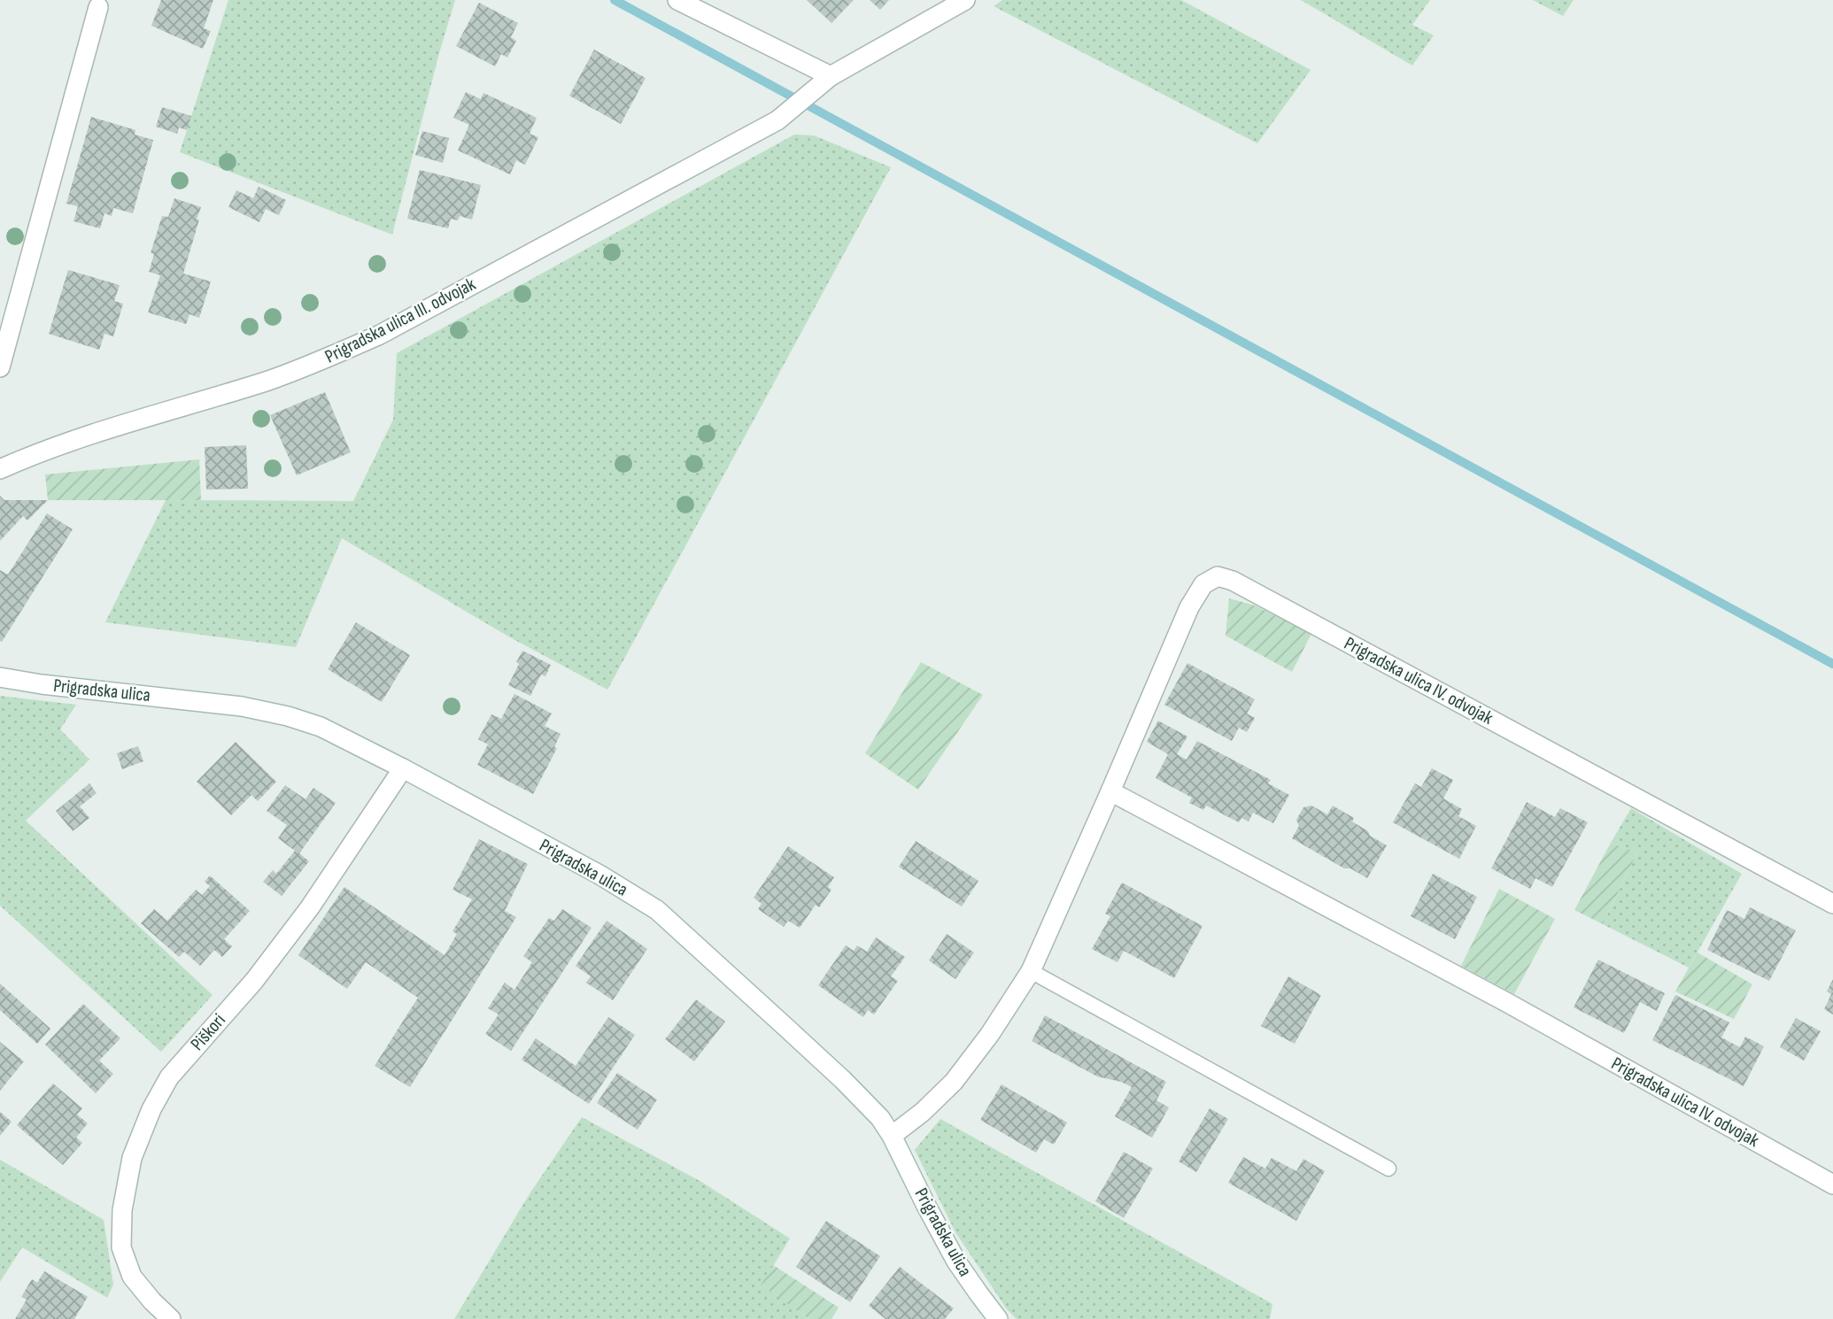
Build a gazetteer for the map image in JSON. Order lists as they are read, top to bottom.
{
  "streets": {
    "street": [
      "Prigradska ulica III. odvojak",
      "Prigradska ulica IV. odvojak",
      "Prigradska ulica",
      "Piškori"
    ]
  },
  "crossings": [
    ["Prigradska ulica IV. odvojak", "Prigradska ulica"],
    ["Prigradska ulica", "Piškori"]
  ]
}
